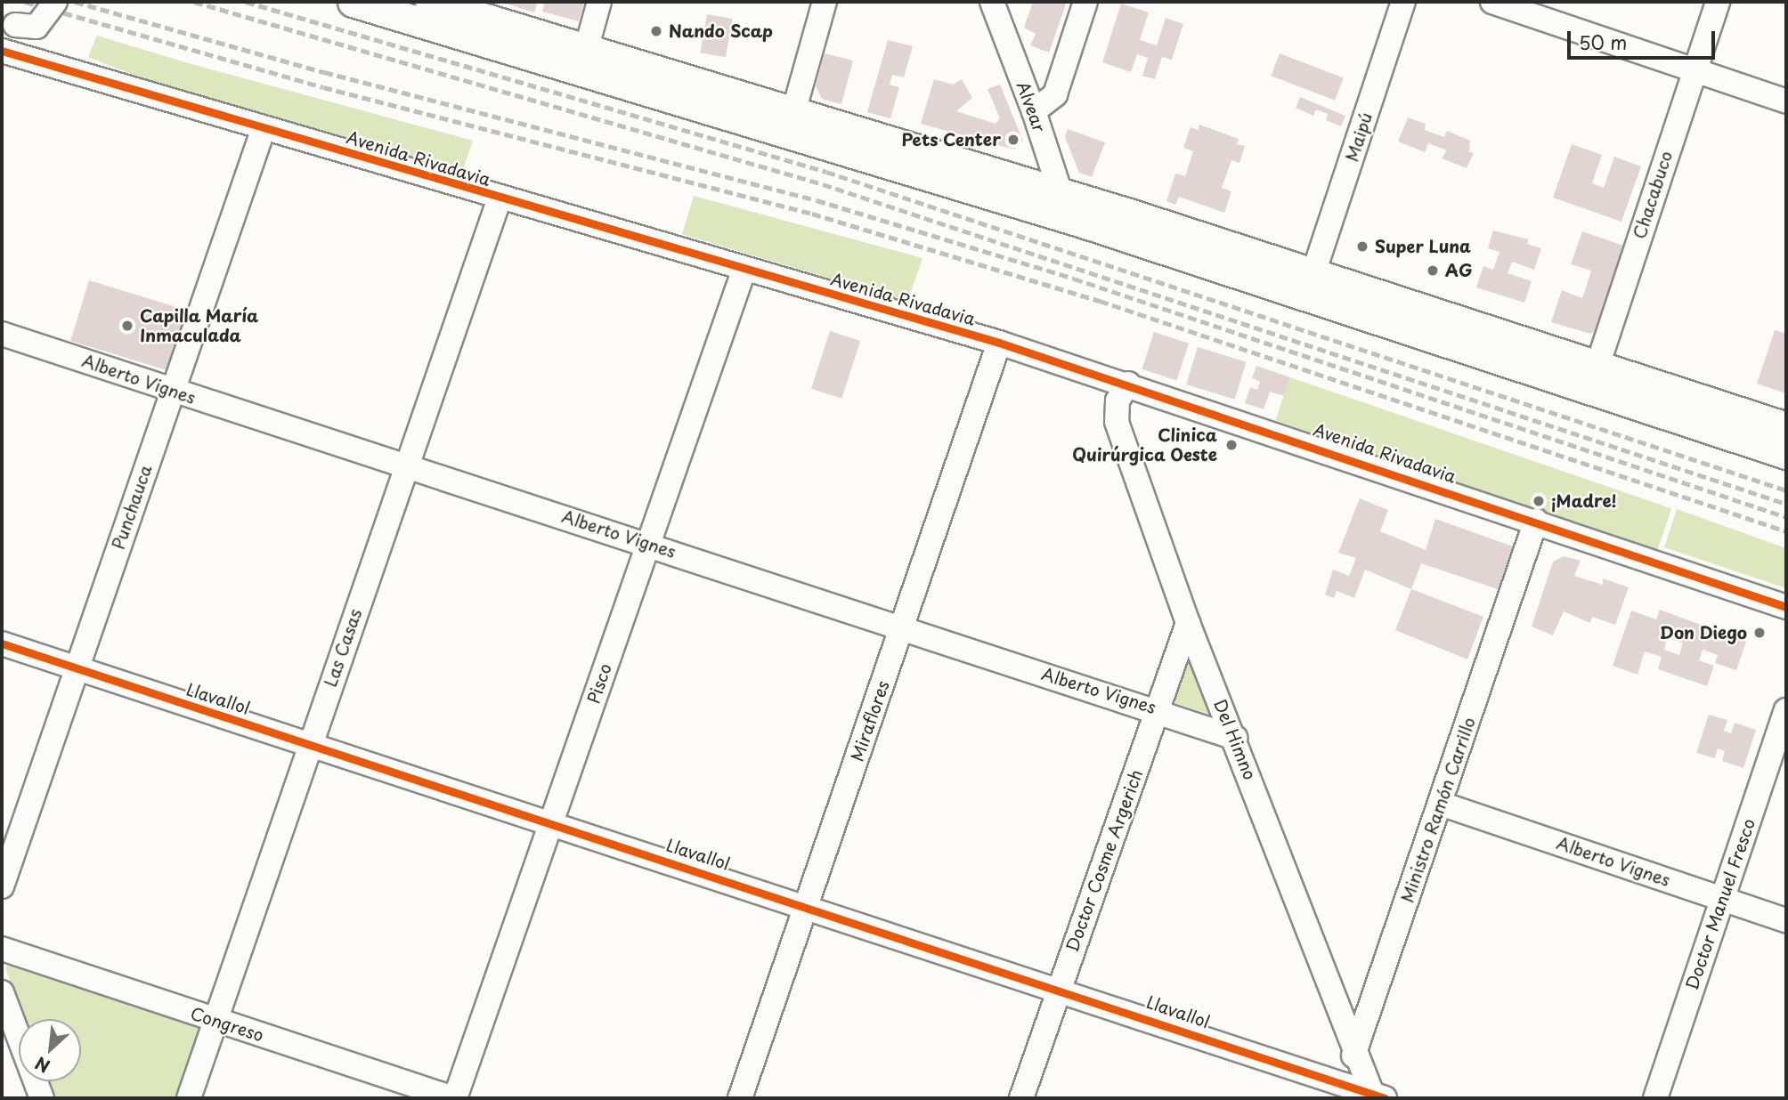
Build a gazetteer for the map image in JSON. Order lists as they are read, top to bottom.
{
  "streets": {
    "street": [
      "Alvear",
      "Maipú",
      "Avenida Rivadavia",
      "Chacabuco",
      "Alberto Vignes",
      "Punchauca",
      "Las Casas",
      "Pisco",
      "Llavallol",
      "Miraflores",
      "Del Himno",
      "Ministro Ramón Carrillo",
      "Doctor Cosme Argerich",
      "Doctor Manuel Fresco",
      "Congreso"
    ]
  },
  "crossings": [
    ["Avenida Rivadavia", "Punchauca"],
    ["Avenida Rivadavia", "Las Casas"],
    ["Avenida Rivadavia", "Pisco"],
    ["Avenida Rivadavia", "Miraflores"],
    ["Avenida Rivadavia", "Del Himno"],
    ["Avenida Rivadavia", "Ministro Ramón Carrillo"],
    ["Alberto Vignes", "Punchauca"],
    ["Alberto Vignes", "Las Casas"],
    ["Alberto Vignes", "Pisco"],
    ["Alberto Vignes", "Miraflores"],
    ["Alberto Vignes", "Del Himno"],
    ["Alberto Vignes", "Ministro Ramón Carrillo"],
    ["Alberto Vignes", "Doctor Cosme Argerich"],
    ["Alberto Vignes", "Doctor Manuel Fresco"],
    ["Punchauca", "Llavallol"],
    ["Las Casas", "Llavallol"],
    ["Las Casas", "Congreso"],
    ["Pisco", "Llavallol"],
    ["Pisco", "Congreso"],
    ["Llavallol", "Miraflores"],
    ["Llavallol", "Del Himno"],
    ["Llavallol", "Ministro Ramón Carrillo"],
    ["Llavallol", "Doctor Cosme Argerich"],
    ["Del Himno", "Ministro Ramón Carrillo"],
    ["Del Himno", "Doctor Cosme Argerich"]
  ],
  "places": [
    "Nando Scap",
    "Pets Center",
    "Super Luna",
    "AG",
    "Capilla María Inmaculada",
    "Clinica Quirúrgica Oeste",
    "¡Madre!",
    "Don Diego"
  ],
  "scale_bar": "50 m",
  "north": "bottom left"
}
